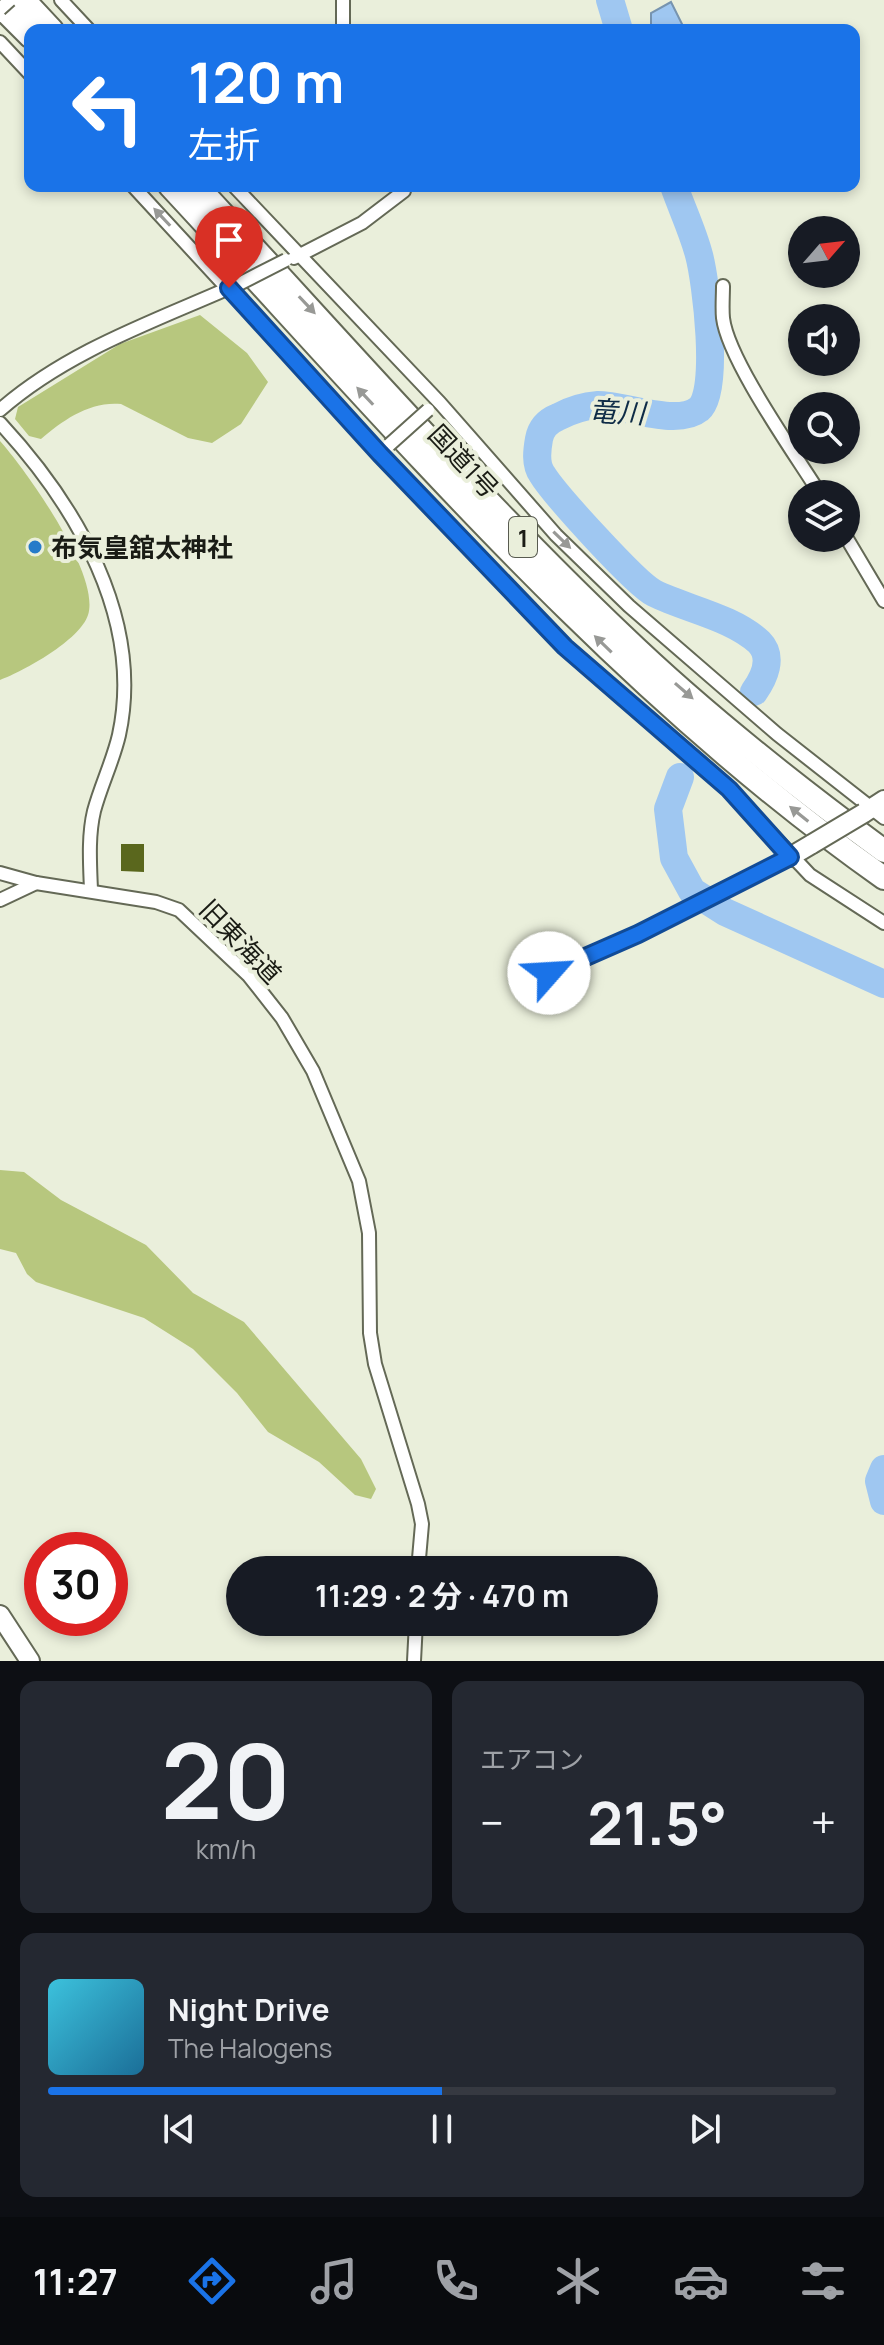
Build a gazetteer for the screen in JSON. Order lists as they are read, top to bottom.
{
  "streets": {
    "highway": ["国道1号", "1"],
    "street": ["旧東海道"]
  },
  "water": ["竜川"],
  "places": ["布気皇舘太神社"],
  "north": "top right",
  "page": {
    "turn": ["120 m", "左折"],
    "limit": "30",
    "trip": "11:29 · 2 分 · 470 m",
    "tile": [
      ["20", "km/h"],
      "エアコン"
    ],
    "heat": ["−", "21.5°", "+"],
    "song": ["Night Drive", "The Halogens"],
    "tabs": "11:27"
  }
}
